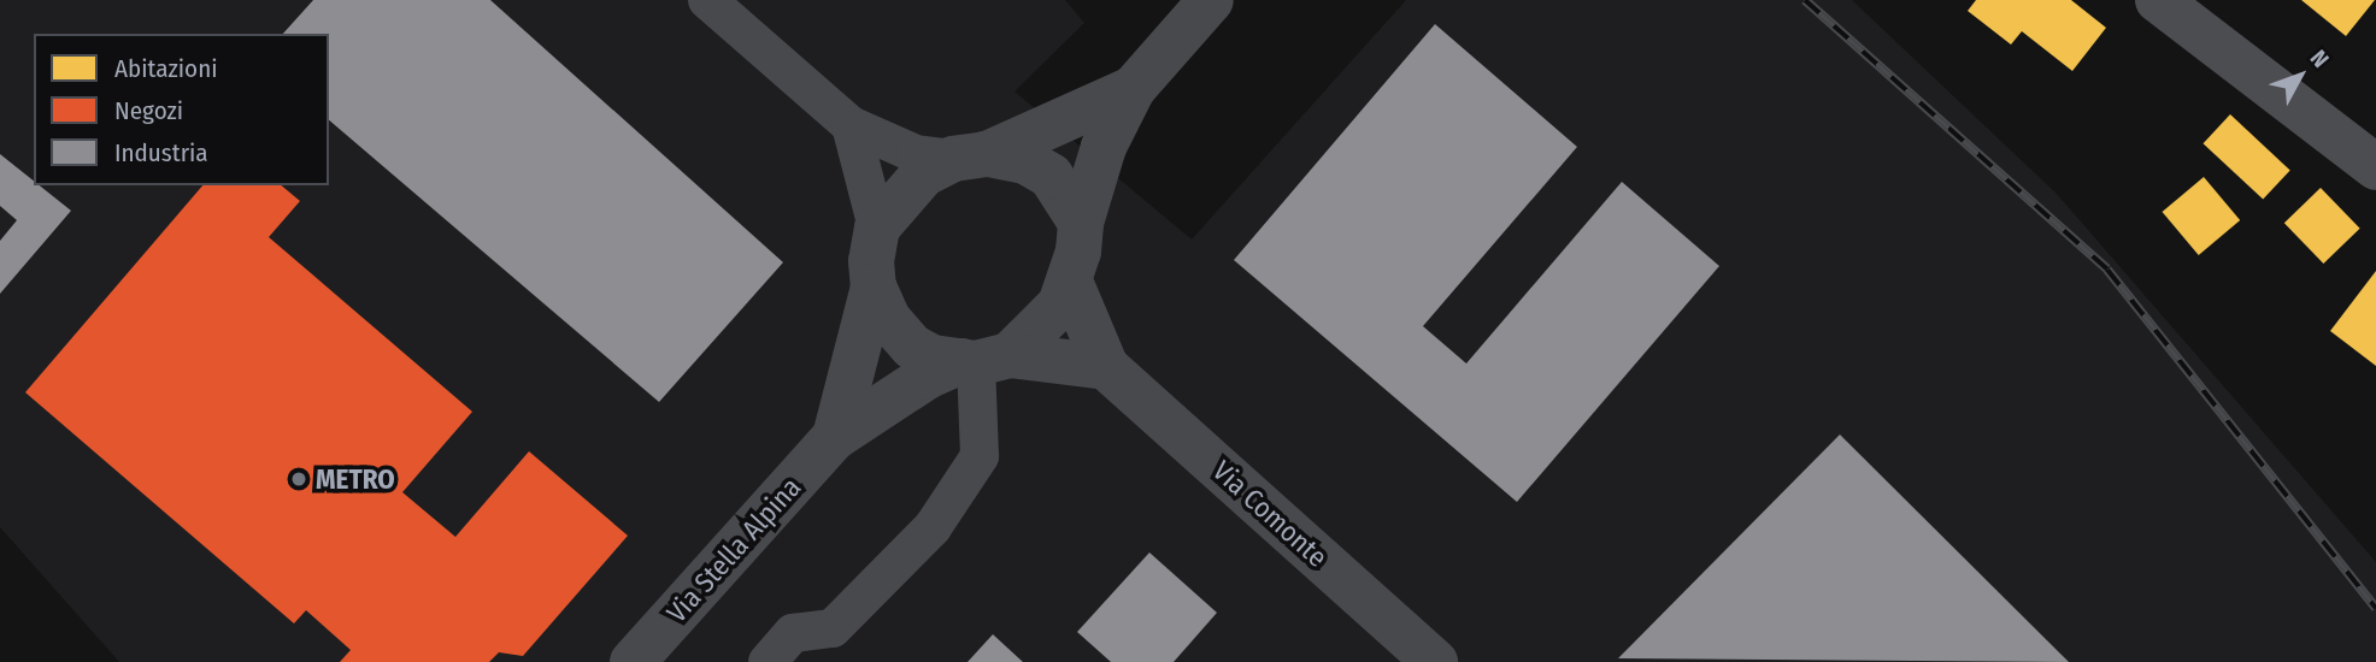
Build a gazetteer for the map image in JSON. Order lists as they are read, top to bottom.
{
  "streets": {
    "street": ["Via Comonte", "Via Stella Alpina"]
  },
  "places": ["METRO"],
  "legend": ["Abitazioni", "Negozi", "Industria"],
  "north": "top right"
}
